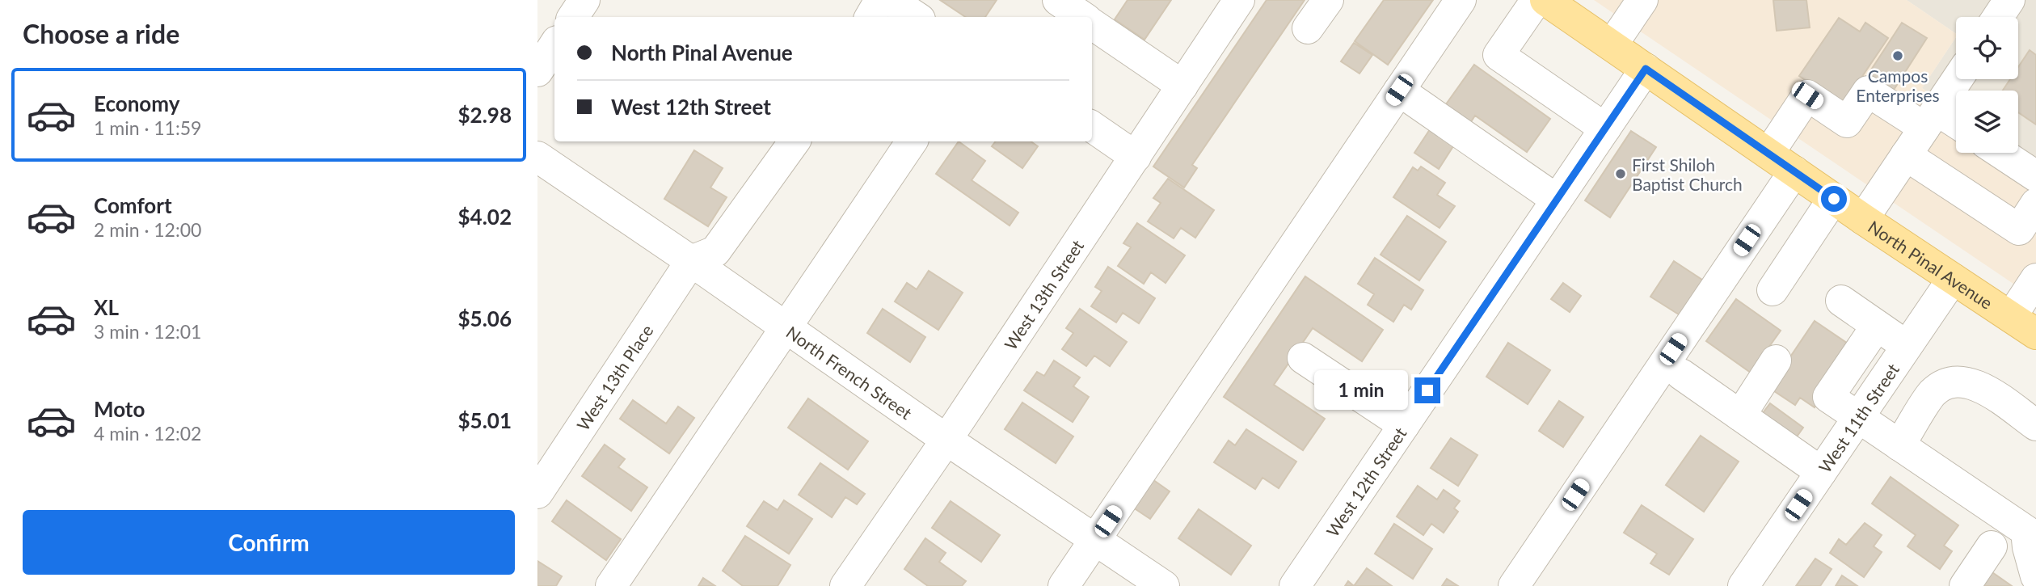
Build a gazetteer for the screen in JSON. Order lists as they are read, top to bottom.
{
  "streets": {
    "main road": ["North Pinal Avenue"],
    "street": [
      "West 13th Street",
      "North French Street",
      "West 13th Place",
      "West 11th Street",
      "West 12th Street"
    ]
  },
  "crossings": [
    ["North Pinal Avenue", "West 11th Street"],
    ["North Pinal Avenue", "West 12th Street"],
    ["West 13th Street", "North French Street"],
    ["North French Street", "West 13th Place"]
  ],
  "places": ["Campos Enterprises", "First Shiloh Baptist Church"],
  "page": {
    "heading": "Choose a ride",
    "banner": ["North Pinal Avenue", "West 12th Street"],
    "list": [
      {
        "name": "Economy",
        "note": "1 min · 11:59",
        "value": "$2.98"
      },
      {
        "name": "Comfort",
        "note": "2 min · 12:00",
        "value": "$4.02"
      },
      {
        "name": "XL",
        "note": "3 min · 12:01",
        "value": "$5.06"
      },
      {
        "name": "Moto",
        "note": "4 min · 12:02",
        "value": "$5.01"
      }
    ],
    "bubble": "1 min",
    "buttons": "Confirm"
  }
}
